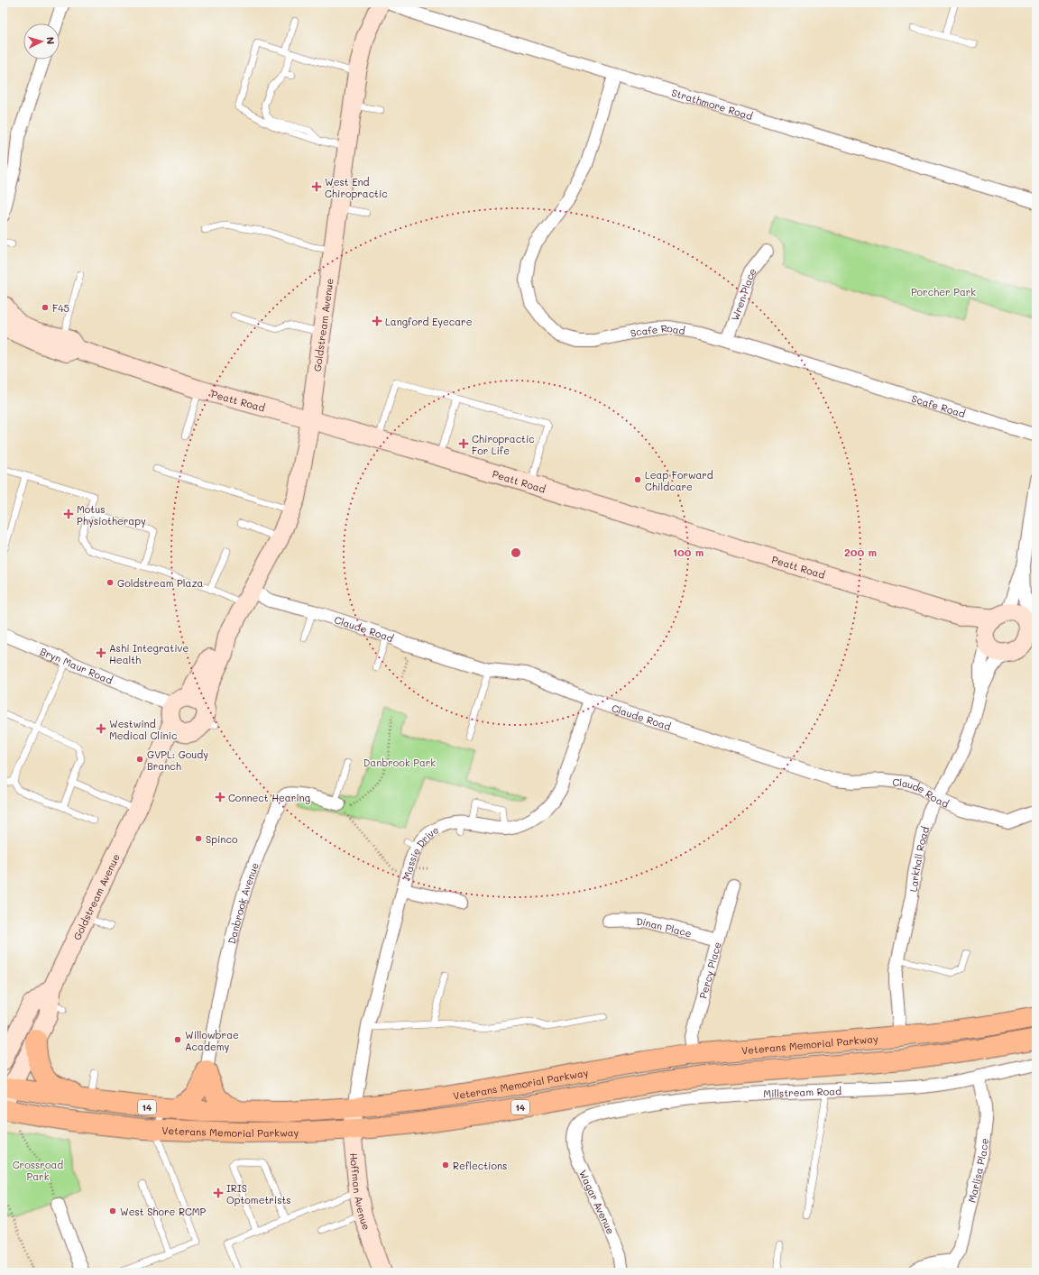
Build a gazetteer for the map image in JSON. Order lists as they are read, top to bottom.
{
  "streets": {
    "main road": ["Veterans Memorial Parkway", "14"],
    "street": [
      "Strathmore Road",
      "Wren Place",
      "Goldstream Avenue",
      "Scafe Road",
      "Peatt Road",
      "Claude Road",
      "Bryn Maur Road",
      "Massie Drive",
      "Larkhall Road",
      "Danbrook Avenue",
      "Dinan Place",
      "Percy Place",
      "Millstream Road",
      "Marlisa Place",
      "Hoffman Avenue",
      "Wagar Avenue"
    ]
  },
  "crossings": [
    ["Strathmore Road", "Scafe Road"],
    ["Wren Place", "Scafe Road"],
    ["Goldstream Avenue", "Peatt Road"],
    ["Goldstream Avenue", "Claude Road"],
    ["Goldstream Avenue", "Bryn Maur Road"],
    ["Goldstream Avenue", "Veterans Memorial Parkway"],
    ["Peatt Road", "Larkhall Road"],
    ["Claude Road", "Massie Drive"],
    ["Claude Road", "Larkhall Road"],
    ["Massie Drive", "Veterans Memorial Parkway"],
    ["Massie Drive", "Hoffman Avenue"],
    ["Larkhall Road", "Veterans Memorial Parkway"],
    ["Dinan Place", "Percy Place"],
    ["Percy Place", "Veterans Memorial Parkway"],
    ["Veterans Memorial Parkway", "Hoffman Avenue"],
    ["Millstream Road", "Marlisa Place"],
    ["Millstream Road", "Wagar Avenue"]
  ],
  "parks": ["Porcher Park", "Danbrook Park", "Crossroad Park"],
  "places": {
    "health": [
      "West End Chiropractic",
      "Langford Eyecare",
      "Chiropractic For Life",
      "Motus Physiotherapy",
      "Ashi Integrative Health",
      "Westwind Medical Clinic",
      "Connect Hearing",
      "IRIS Optometrists"
    ],
    "other": [
      "F45",
      "Leap Forward Childcare",
      "Goldstream Plaza",
      "GVPL: Goudy Branch",
      "Spinco",
      "Willowbrae Academy",
      "Reflections",
      "West Shore RCMP"
    ]
  },
  "north": "right",
  "rings": ["100 m", "200 m"]
}
